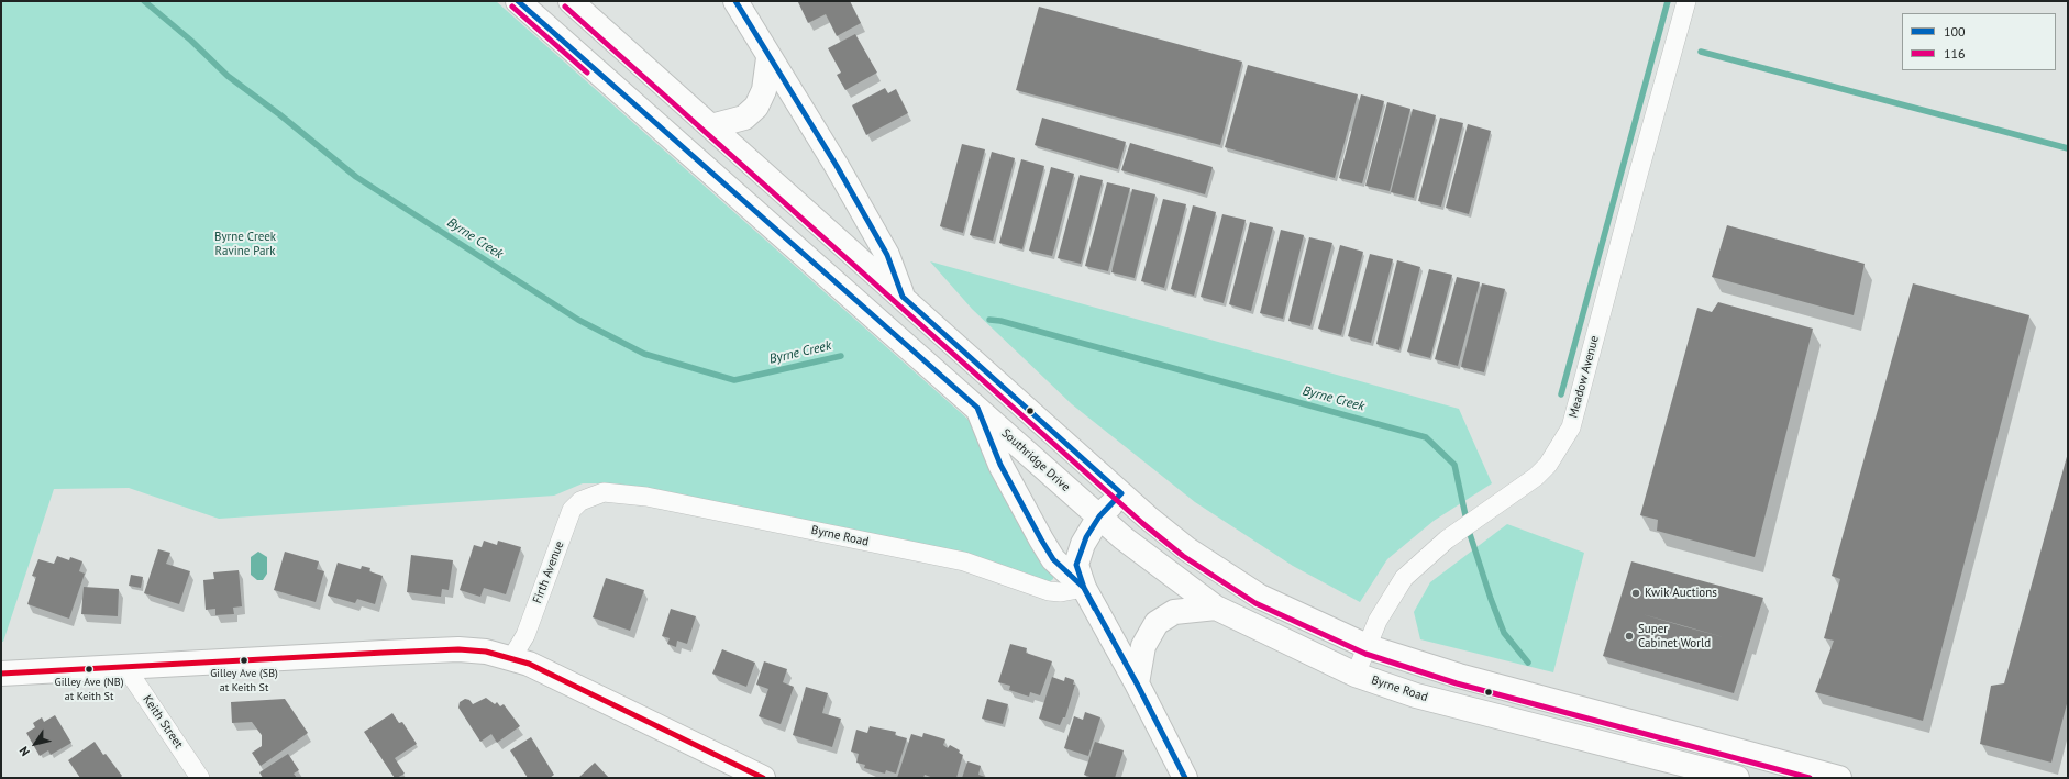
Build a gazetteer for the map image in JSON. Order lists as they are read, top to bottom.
{
  "streets": {
    "main road": ["Southridge Drive", "Byrne Road"],
    "street": ["Meadow Avenue", "Firth Avenue", "Keith Street"]
  },
  "crossings": [
    ["Meadow Avenue", "Byrne Road"],
    ["Southridge Drive", "Byrne Road"],
    ["Byrne Road", "Firth Avenue"]
  ],
  "water": ["Byrne Creek"],
  "parks": ["Byrne Creek Ravine Park"],
  "places": [
    "Kwik Auctions",
    "Super Cabinet World",
    "Gilley Ave (SB) at Keith St",
    "Gilley Ave (NB) at Keith St"
  ],
  "lines": ["transit line 100", "transit line 116"],
  "legend": ["100", "116"],
  "north": "bottom left"
}
